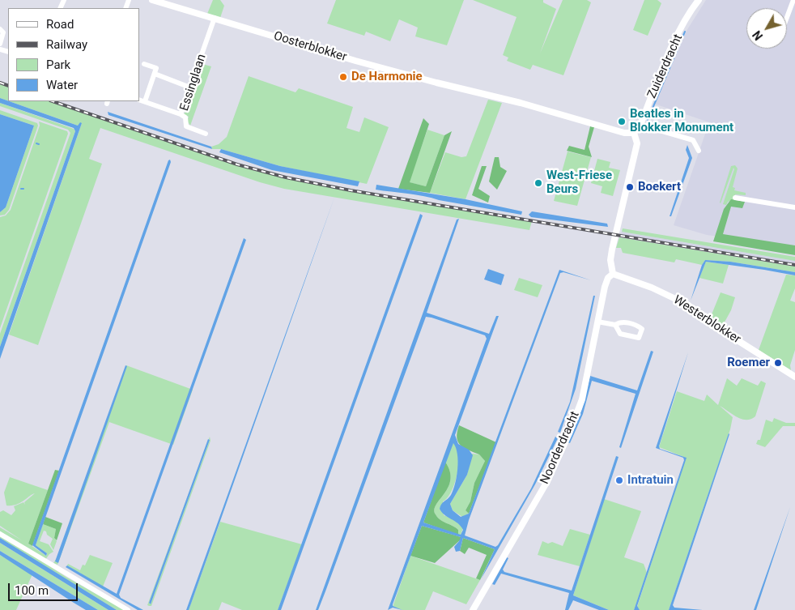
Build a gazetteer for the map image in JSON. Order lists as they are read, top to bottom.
{
  "streets": {
    "street": [
      "Oosterblokker",
      "Zuiderdracht",
      "Essinglaan",
      "Westerblokker",
      "Noorderdracht"
    ]
  },
  "crossings": [
    ["Oosterblokker", "Zuiderdracht"],
    ["Oosterblokker", "Essinglaan"],
    ["Westerblokker", "Noorderdracht"]
  ],
  "places": [
    "De Harmonie",
    "Beatles in Blokker Monument",
    "West-Friese Beurs",
    "Boekert",
    "Roemer",
    "Intratuin"
  ],
  "legend": [
    "Road",
    "Railway",
    "Park",
    "Water"
  ],
  "scale_bar": "100 m",
  "north": "bottom left"
}
